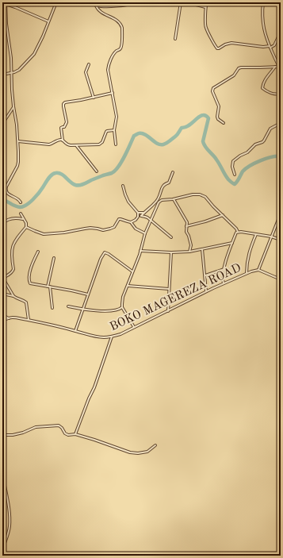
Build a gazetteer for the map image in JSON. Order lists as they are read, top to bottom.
{
  "streets": {
    "street": ["BOKO MAGEREZA ROAD"]
  }
}
